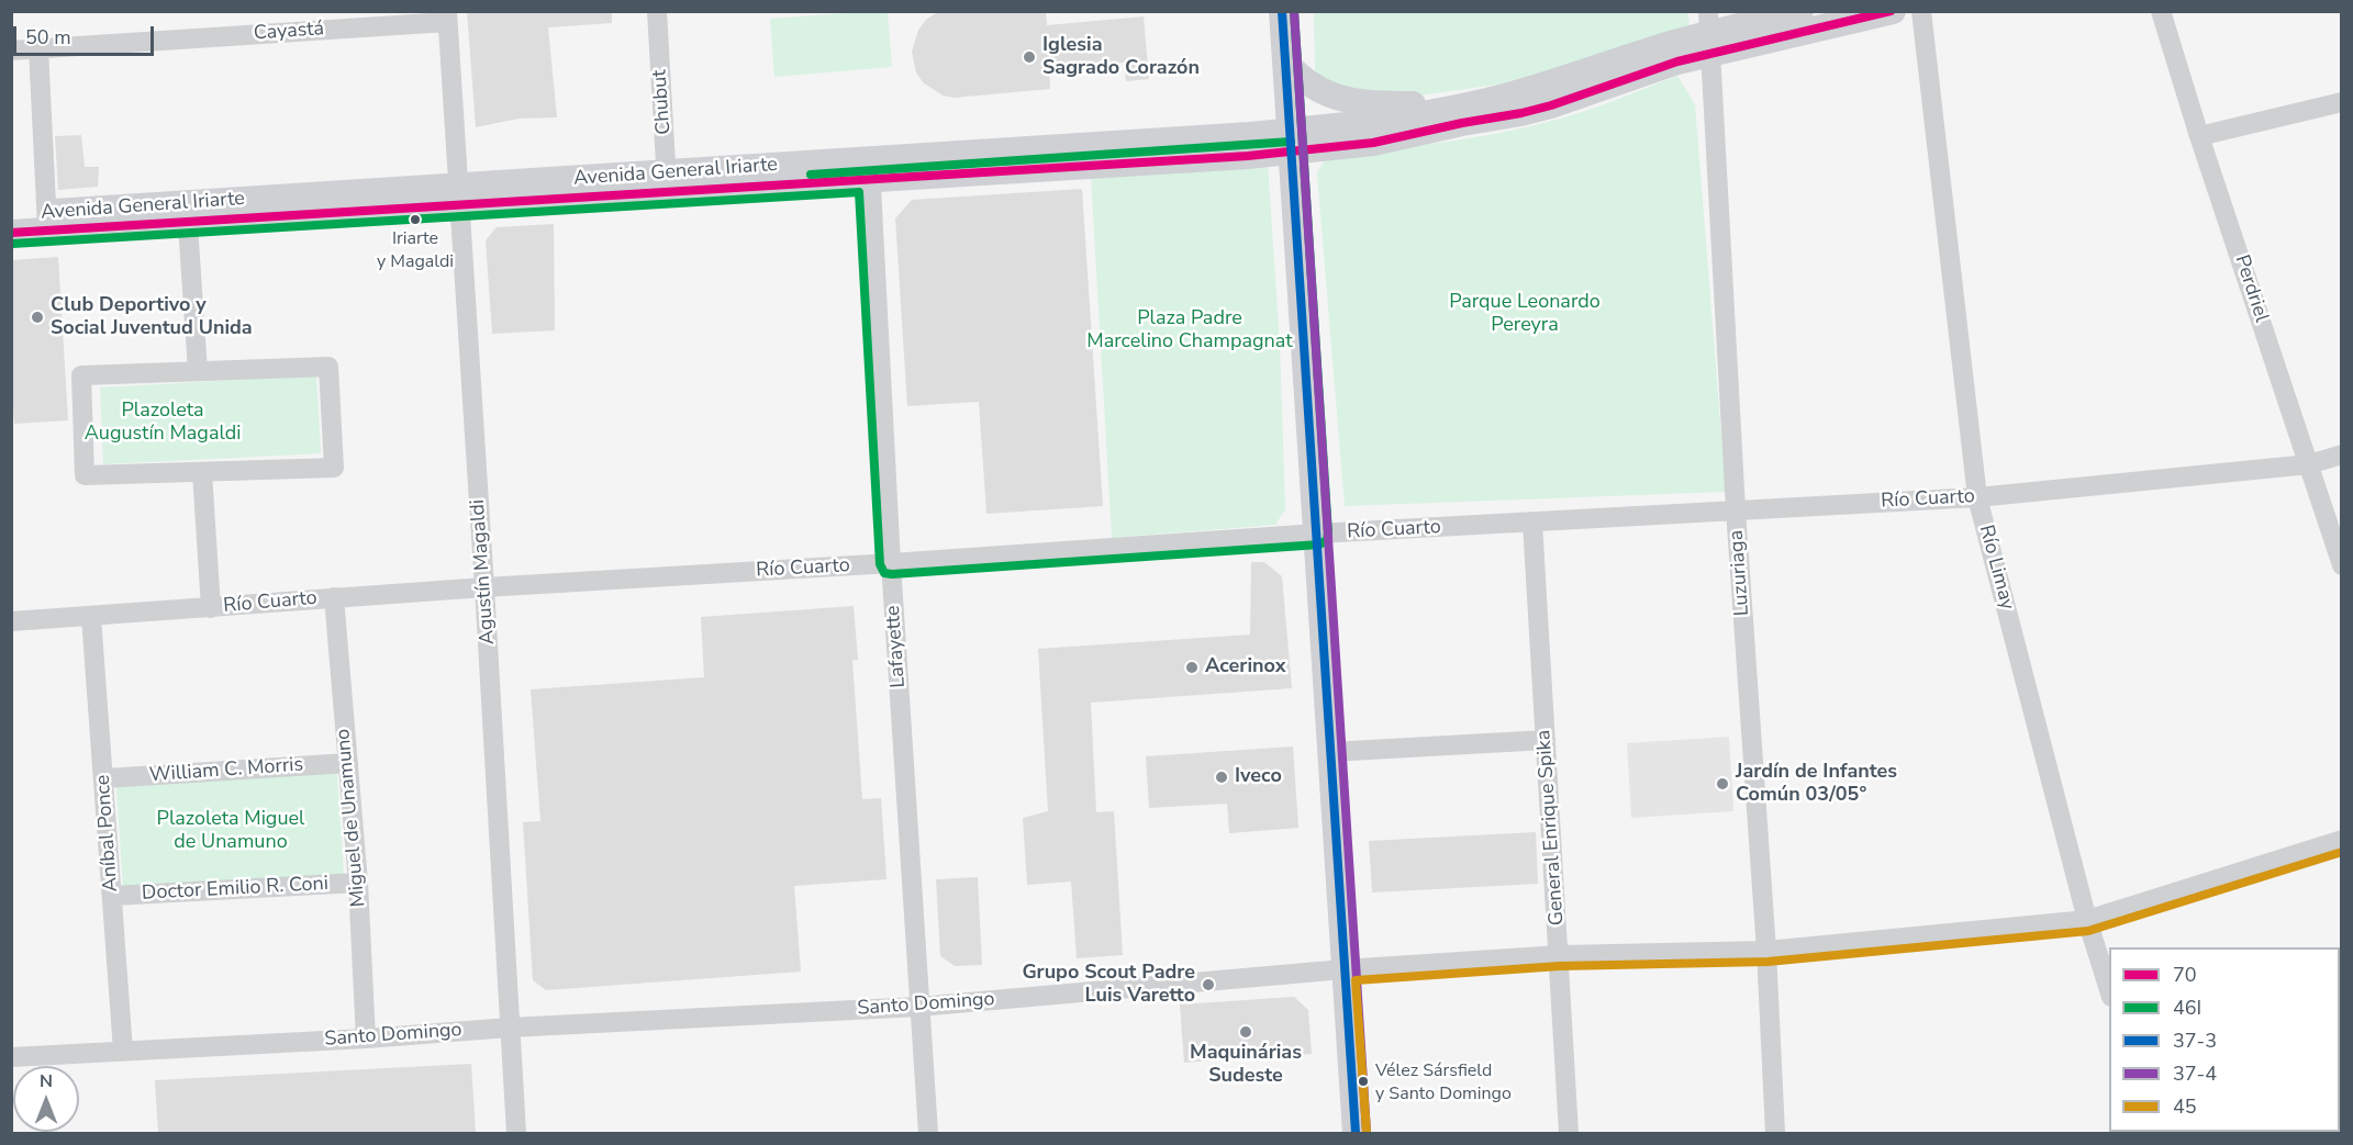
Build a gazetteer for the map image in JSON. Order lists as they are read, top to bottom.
{
  "streets": {
    "main road": ["Avenida General Iriarte"],
    "street": [
      "Cayastá",
      "Chubut",
      "Perdriel",
      "Río Cuarto",
      "Río Limay",
      "Agustín Magaldi",
      "Luzuriaga",
      "Lafayette",
      "William C. Morris",
      "Miguel de Unamuno",
      "General Enrique Spika",
      "Aníbal Ponce",
      "Doctor Emilio R. Coni",
      "Santo Domingo"
    ]
  },
  "crossings": [
    ["Cayastá", "Agustín Magaldi"],
    ["Chubut", "Avenida General Iriarte"],
    ["Avenida General Iriarte", "Agustín Magaldi"],
    ["Avenida General Iriarte", "Luzuriaga"],
    ["Avenida General Iriarte", "Lafayette"],
    ["Perdriel", "Río Cuarto"],
    ["Río Cuarto", "Río Limay"],
    ["Río Cuarto", "Agustín Magaldi"],
    ["Río Cuarto", "Luzuriaga"],
    ["Río Cuarto", "Lafayette"],
    ["Río Cuarto", "Miguel de Unamuno"],
    ["Río Cuarto", "General Enrique Spika"],
    ["Río Cuarto", "Aníbal Ponce"],
    ["Río Limay", "Santo Domingo"],
    ["Agustín Magaldi", "Santo Domingo"],
    ["Luzuriaga", "Santo Domingo"],
    ["Lafayette", "Santo Domingo"],
    ["William C. Morris", "Miguel de Unamuno"],
    ["William C. Morris", "Aníbal Ponce"],
    ["Miguel de Unamuno", "Doctor Emilio R. Coni"],
    ["Miguel de Unamuno", "Santo Domingo"],
    ["General Enrique Spika", "Santo Domingo"],
    ["Aníbal Ponce", "Doctor Emilio R. Coni"],
    ["Aníbal Ponce", "Santo Domingo"]
  ],
  "parks": [
    "Parque Leonardo Pereyra",
    "Plaza Padre Marcelino Champagnat",
    "Plazoleta Augustín Magaldi",
    "Plazoleta Miguel de Unamuno"
  ],
  "places": [
    "Iglesia Sagrado Corazón",
    "Iriarte y Magaldi",
    "Club Deportivo y Social Juventud Unida",
    "Acerinox",
    "Iveco",
    "Jardín de Infantes Común 03/05°",
    "Grupo Scout Padre Luis Varetto",
    "Maquinárias Sudeste",
    "Vélez Sársfield y Santo Domingo"
  ],
  "lines": [
    "transit line 70",
    "transit line 46I",
    "transit line 37-3",
    "transit line 37-4",
    "transit line 45"
  ],
  "legend": [
    "70",
    "46I",
    "37-3",
    "37-4",
    "45"
  ],
  "scale_bar": "50 m",
  "north": "top"
}
